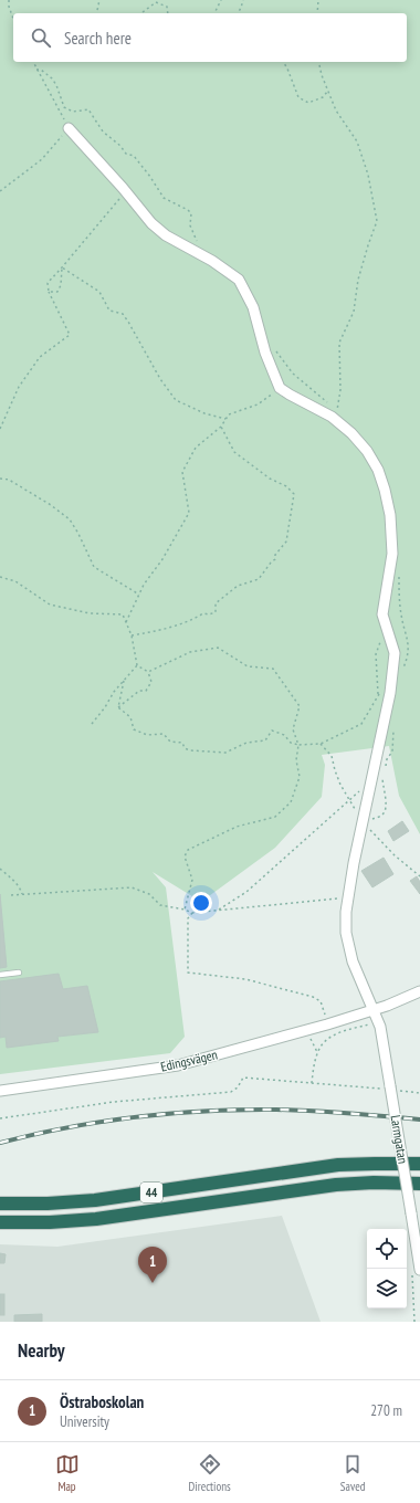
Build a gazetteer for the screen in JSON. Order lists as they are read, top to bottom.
{
  "streets": {
    "highway": ["44"],
    "street": ["Edingsvägen", "Larmgatan"]
  },
  "crossings": [
    ["Edingsvägen", "Larmgatan"]
  ],
  "page": {
    "search": "Search here",
    "pins": "1",
    "heading": "Nearby",
    "list": [
      {
        "mark": "1",
        "name": "Östraboskolan",
        "note": "University",
        "value": "270 m"
      }
    ],
    "nav": ["Map", "Directions", "Saved"]
  }
}
